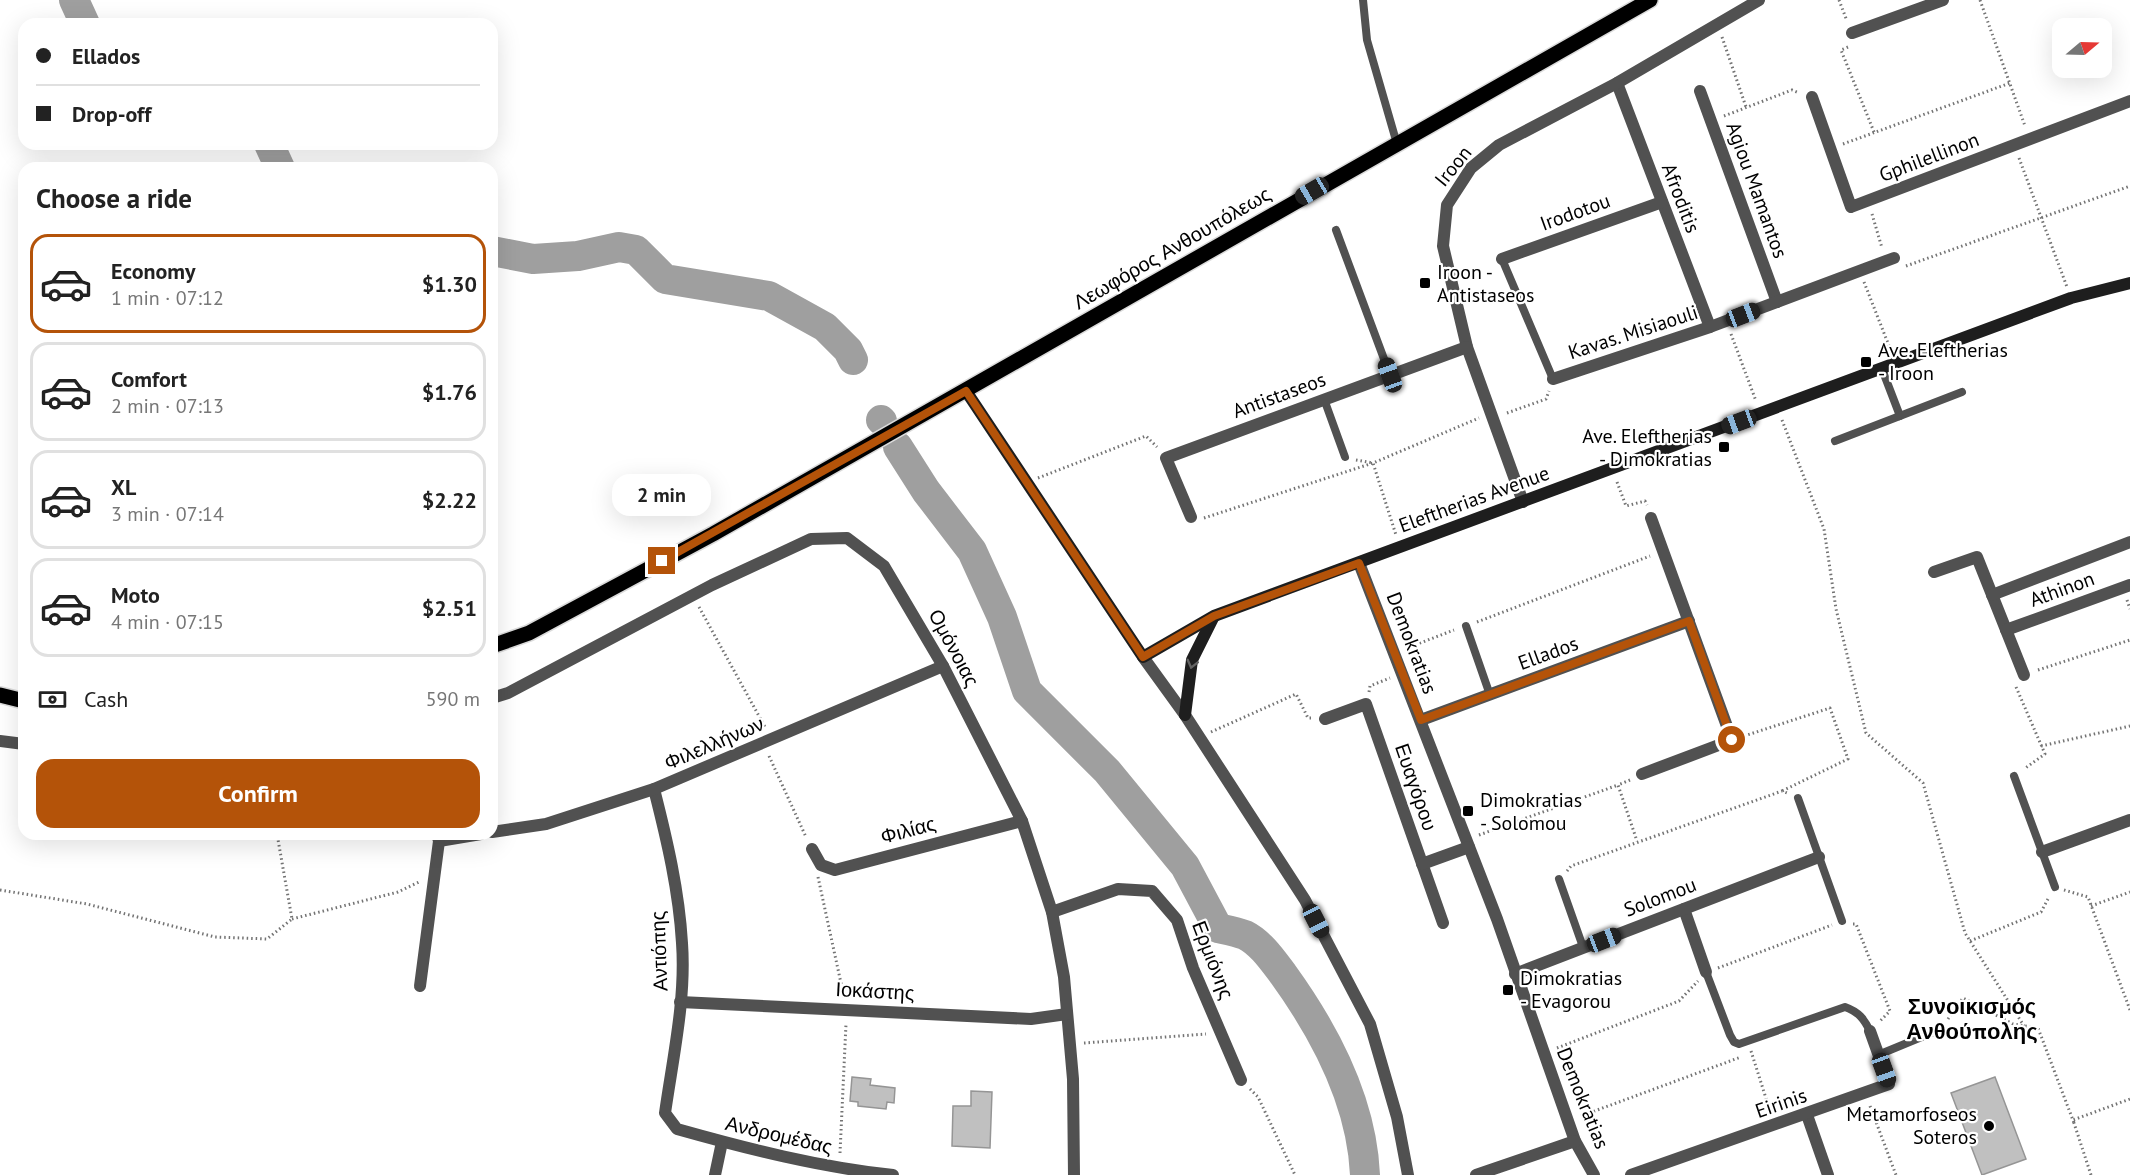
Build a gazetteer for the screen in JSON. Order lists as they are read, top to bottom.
{
  "streets": {
    "main road": ["Λεωφόρος Ανθουπόλεως", "Eleftherias Avenue"],
    "street": [
      "Gphilellinon",
      "Iroon",
      "Agiou Mamantos",
      "Afroditis",
      "Irodotou",
      "Kavas. Misiaouli",
      "Antistaseos",
      "Athinon",
      "Demokratias",
      "Ομόνοιας",
      "Ellados",
      "Φιλελλήνων",
      "Ευαγόρου",
      "Φιλίας",
      "Solomou",
      "Αντιόπης",
      "Ερμιόνης",
      "Ιοκάστης",
      "Eirinis",
      "Ανδρομέδας"
    ]
  },
  "crossings": [
    ["Iroon", "Afroditis"],
    ["Iroon", "Antistaseos"],
    ["Iroon", "Eleftherias Avenue"],
    ["Agiou Mamantos", "Kavas. Misiaouli"],
    ["Afroditis", "Irodotou"],
    ["Afroditis", "Kavas. Misiaouli"],
    ["Eleftherias Avenue", "Demokratias"],
    ["Demokratias", "Ellados"],
    ["Demokratias", "Solomou"],
    ["Ομόνοιας", "Φιλελλήνων"],
    ["Ομόνοιας", "Φιλίας"],
    ["Ομόνοιας", "Ερμιόνης"],
    ["Ομόνοιας", "Ιοκάστης"],
    ["Φιλελλήνων", "Αντιόπης"],
    ["Αντιόπης", "Ιοκάστης"],
    ["Αντιόπης", "Ανδρομέδας"]
  ],
  "districts": ["Συνοικισμός Ανθούπολης"],
  "places": {
    "transit": [
      "Iroon - Antistaseos",
      "Ave. Eleftherias - Iroon",
      "Ave. Eleftherias - Dimokratias",
      "Dimokratias - Solomou",
      "Dimokratias - Evagorou"
    ],
    "other": ["Metamorfoseos Soteros"]
  },
  "north": "right",
  "page": {
    "banner": ["Ellados", "Drop-off"],
    "heading": "Choose a ride",
    "list": [
      {
        "name": "Economy",
        "note": "1 min · 07:12",
        "value": "$1.30"
      },
      {
        "name": "Comfort",
        "note": "2 min · 07:13",
        "value": "$1.76"
      },
      {
        "name": "XL",
        "note": "3 min · 07:14",
        "value": "$2.22"
      },
      {
        "name": "Moto",
        "note": "4 min · 07:15",
        "value": "$2.51"
      }
    ],
    "bubble": "2 min",
    "pay": ["Cash", "590 m"],
    "buttons": "Confirm"
  }
}
